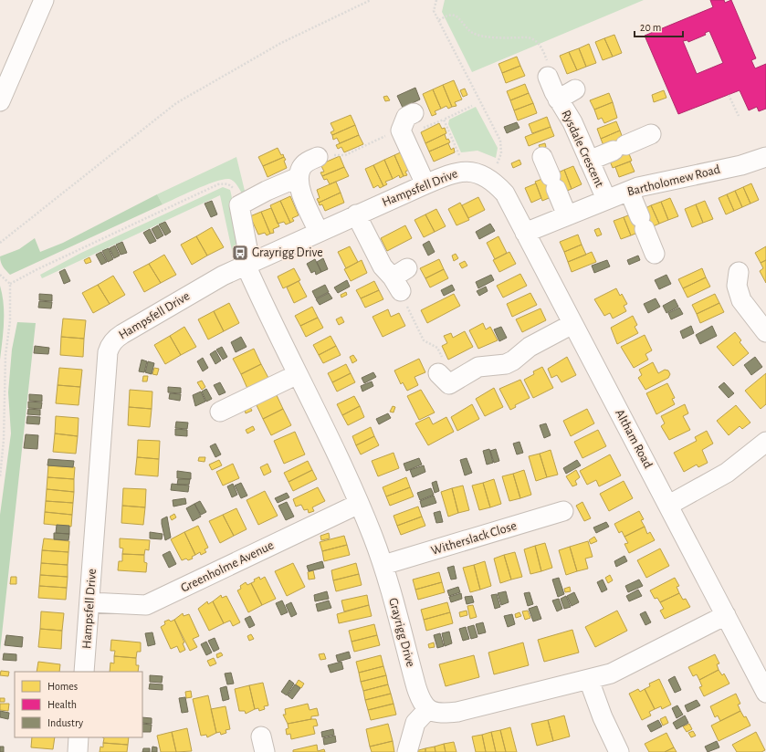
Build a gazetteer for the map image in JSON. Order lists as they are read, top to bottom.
{
  "streets": {
    "street": [
      "Rysdale Crescent",
      "Bartholomew Road",
      "Hampsfell Drive",
      "Altham Road",
      "Witherslack Close",
      "Greenholme Avenue",
      "Grayrigg Drive"
    ]
  },
  "crossings": [
    ["Rysdale Crescent", "Bartholomew Road"],
    ["Bartholomew Road", "Altham Road"],
    ["Hampsfell Drive", "Altham Road"],
    ["Hampsfell Drive", "Greenholme Avenue"],
    ["Hampsfell Drive", "Grayrigg Drive"],
    ["Witherslack Close", "Grayrigg Drive"],
    ["Greenholme Avenue", "Grayrigg Drive"]
  ],
  "places": {
    "bus stop": ["Grayrigg Drive"]
  },
  "legend": ["Homes", "Health", "Industry"],
  "scale_bar": "20 m"
}
